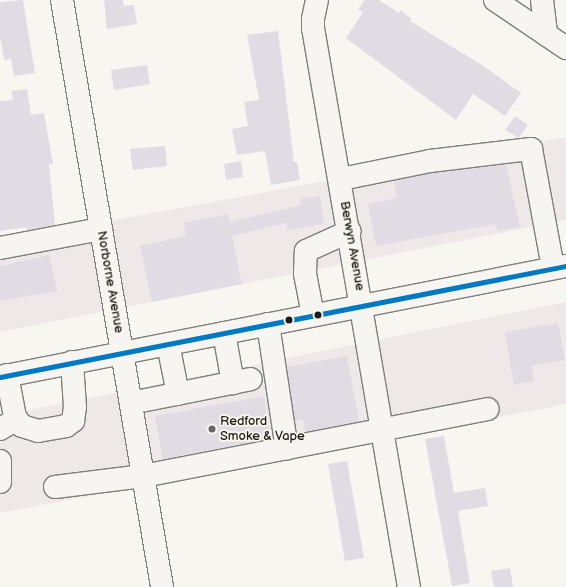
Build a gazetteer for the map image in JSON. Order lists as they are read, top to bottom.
{
  "streets": {
    "street": ["Berwyn Avenue", "Norborne Avenue"]
  },
  "places": ["Redford Smoke & Vape"]
}
